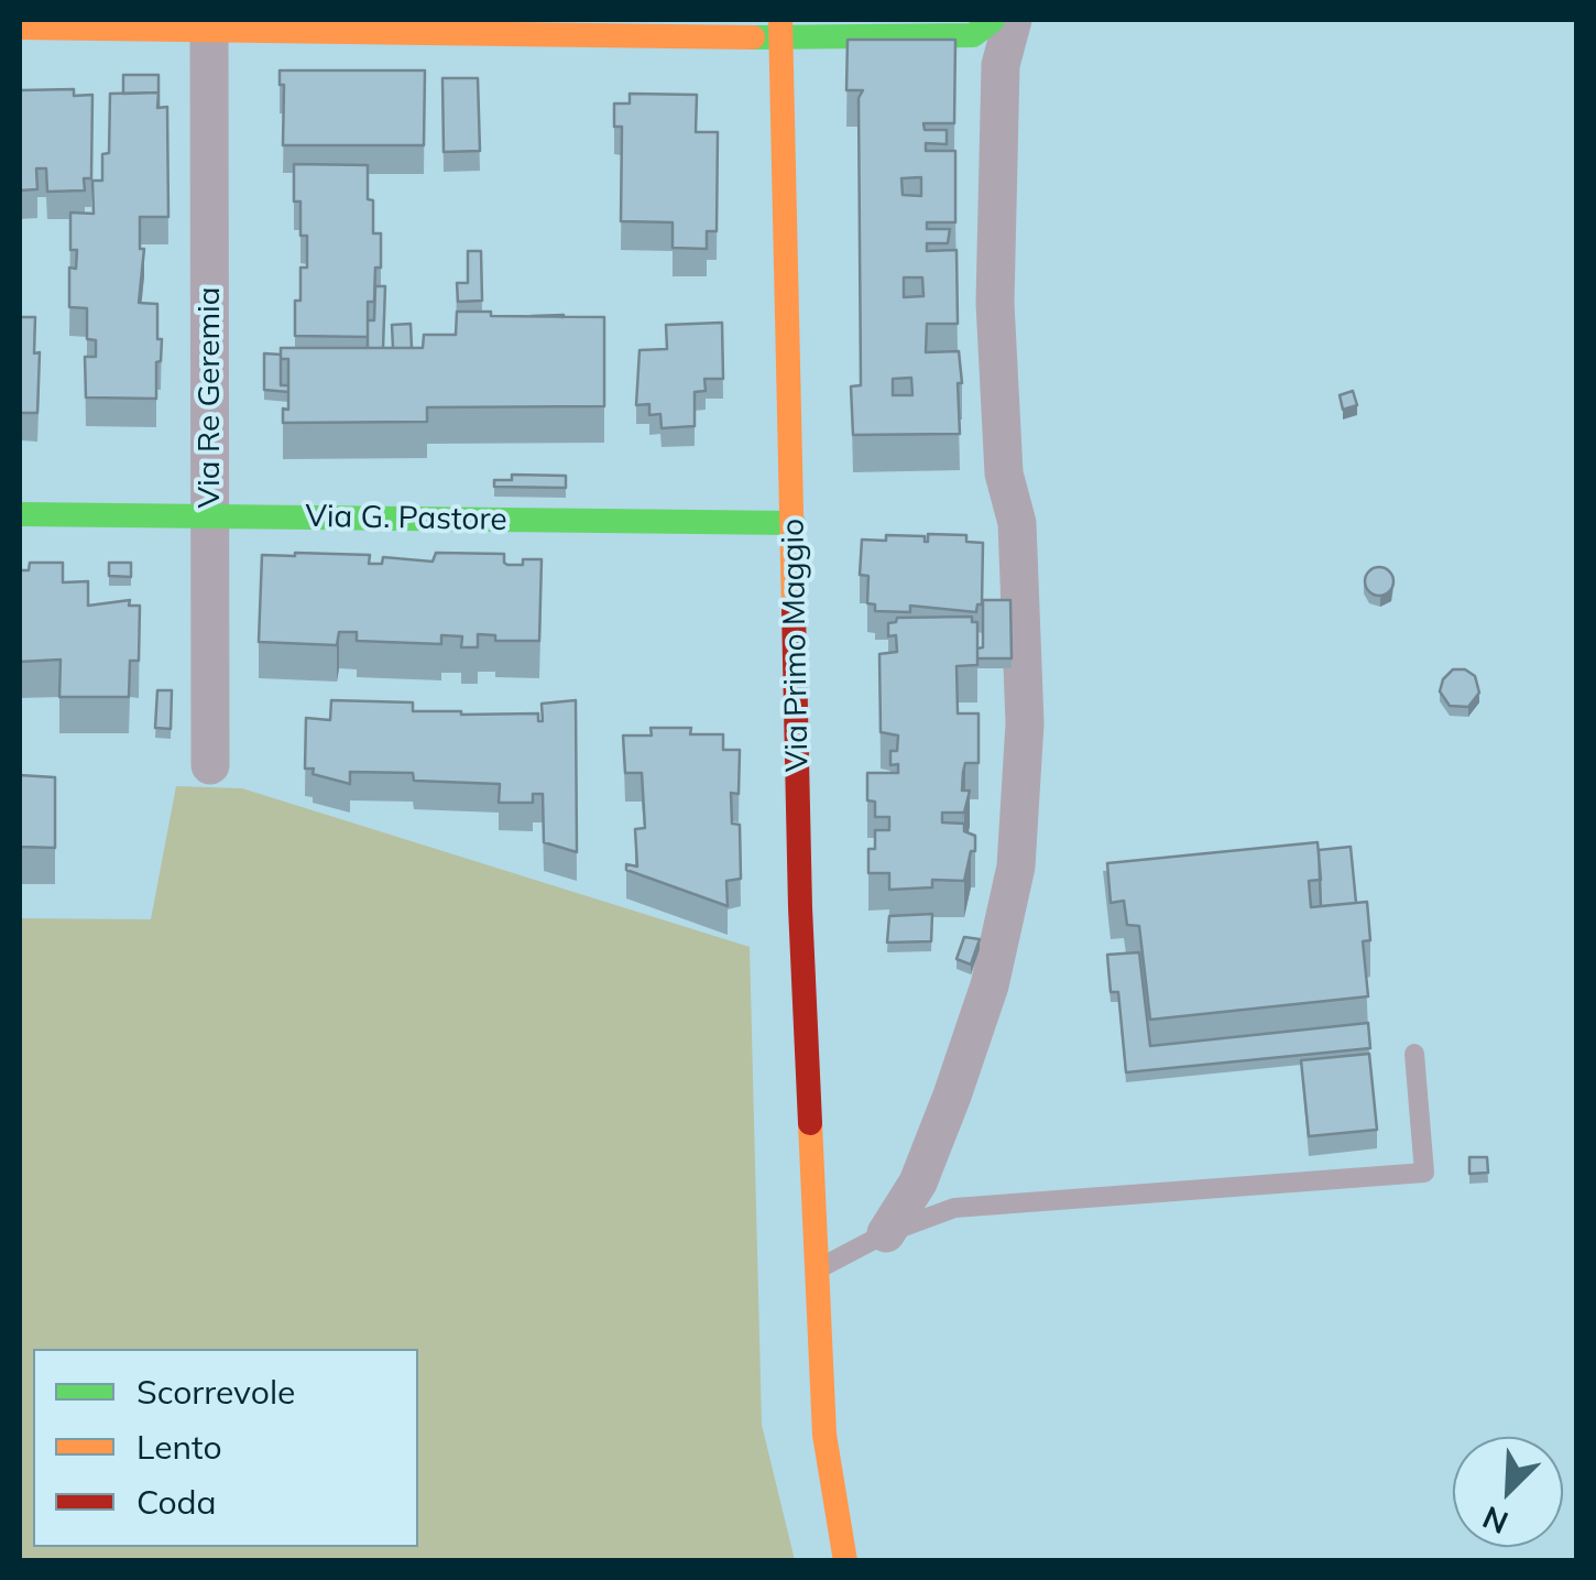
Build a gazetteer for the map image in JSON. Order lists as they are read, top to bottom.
{
  "streets": {
    "street": ["Via Re Geremia", "Via G. Pastore", "Via Primo Maggio"]
  },
  "crossings": [
    ["Via Re Geremia", "Via G. Pastore"],
    ["Via G. Pastore", "Via Primo Maggio"]
  ],
  "legend": ["Scorrevole", "Lento", "Coda"],
  "north": "bottom left"
}
